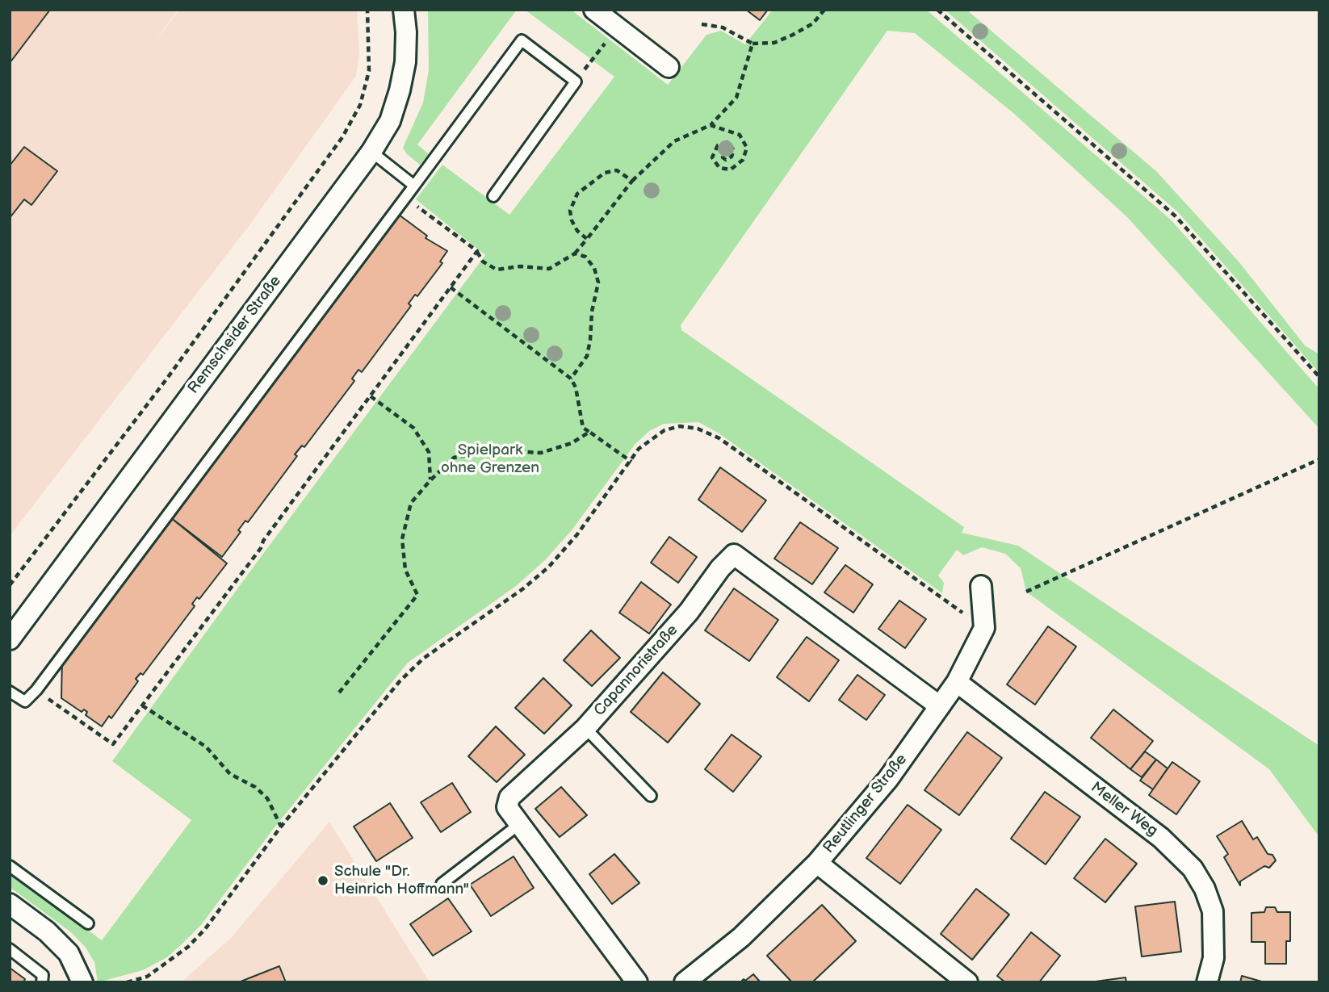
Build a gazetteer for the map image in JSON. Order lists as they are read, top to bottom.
{
  "streets": {
    "street": [
      "Remscheider Straße",
      "Capannoristraße",
      "Reutlinger Straße",
      "Meller Weg"
    ]
  },
  "crossings": [
    ["Capannoristraße", "Reutlinger Straße"],
    ["Reutlinger Straße", "Meller Weg"]
  ],
  "parks": ["Spielpark ohne Grenzen"],
  "places": ["Schule \"Dr. Heinrich Hoffmann\""]
}
